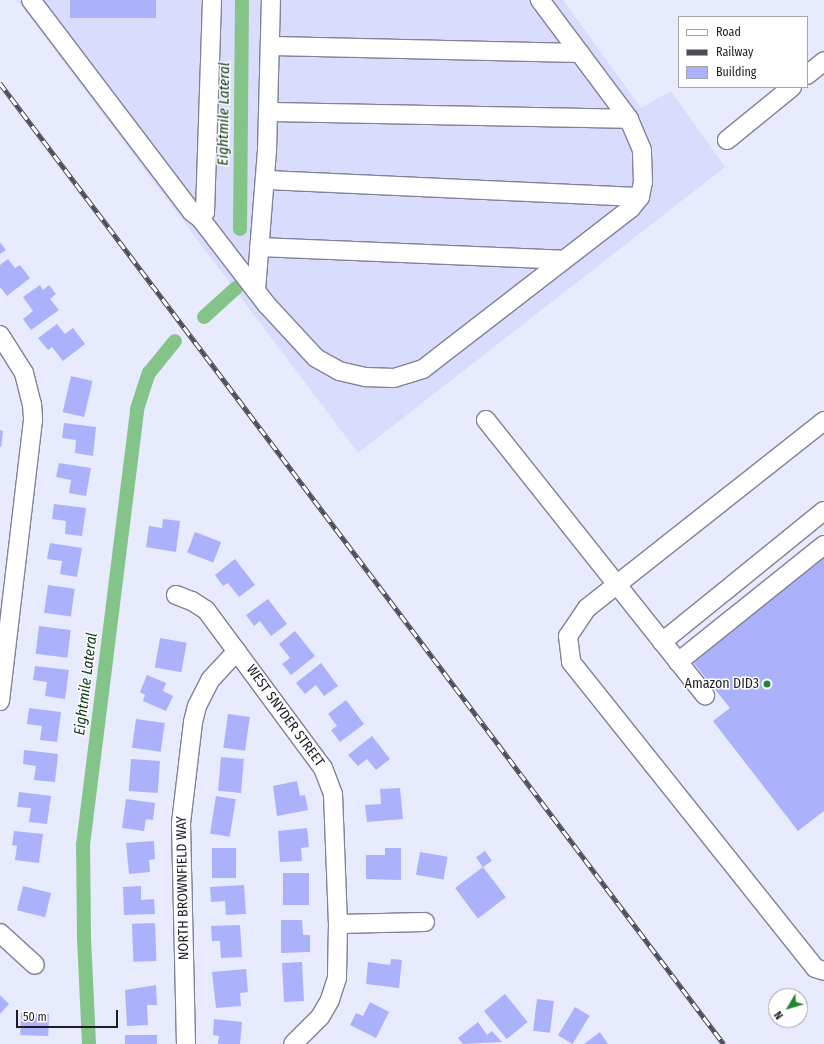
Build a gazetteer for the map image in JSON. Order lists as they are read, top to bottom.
{
  "streets": {
    "street": ["WEST SNYDER STREET", "NORTH BROWNFIELD WAY"]
  },
  "crossings": [
    ["WEST SNYDER STREET", "NORTH BROWNFIELD WAY"]
  ],
  "water": ["Eightmile Lateral"],
  "places": ["Amazon DID3"],
  "legend": ["Road", "Railway", "Building"],
  "scale_bar": "50 m",
  "north": "bottom left"
}
